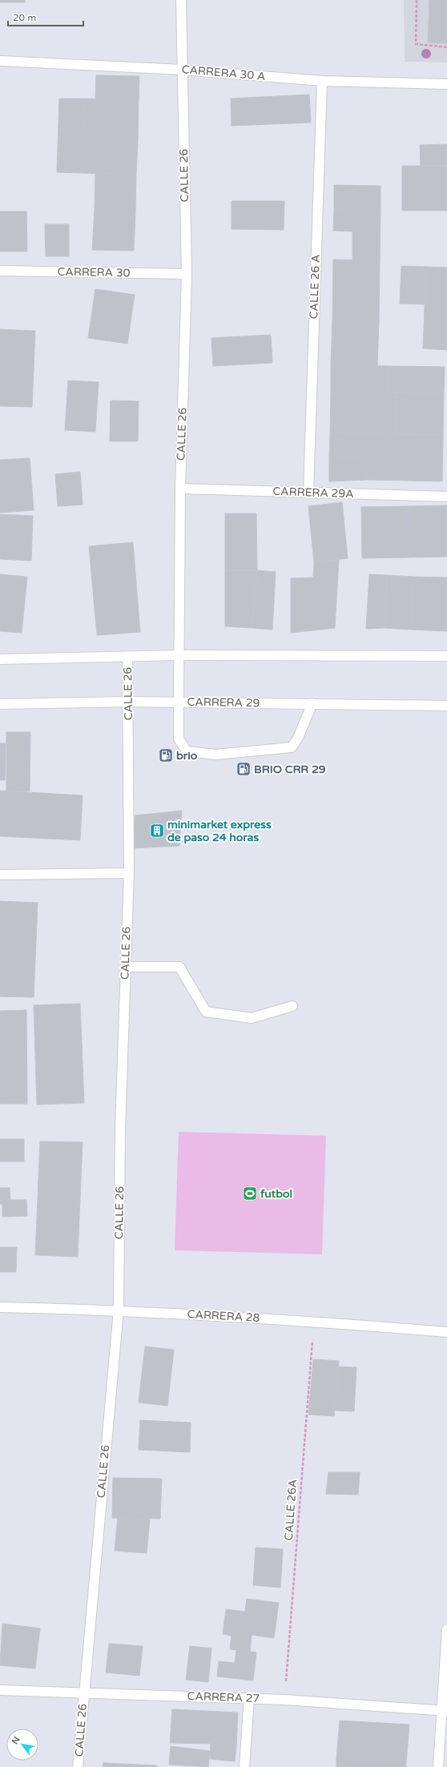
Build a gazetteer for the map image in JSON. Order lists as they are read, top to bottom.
{
  "streets": {
    "street": [
      "CARRERA 30 A",
      "CALLE 26",
      "CARRERA 30",
      "CALLE 26 A",
      "CARRERA 29A",
      "CARRERA 29",
      "CARRERA 28",
      "CARRERA 27"
    ],
    "path": ["CALLE 26A"]
  },
  "crossings": [
    ["CARRERA 30 A", "CALLE 26"],
    ["CARRERA 30 A", "CALLE 26 A"],
    ["CALLE 26", "CARRERA 30"],
    ["CALLE 26", "CARRERA 29A"],
    ["CALLE 26", "CARRERA 29"],
    ["CALLE 26", "CARRERA 28"],
    ["CALLE 26", "CARRERA 27"],
    ["CALLE 26 A", "CARRERA 29A"],
    ["CARRERA 28", "CALLE 26A"],
    ["CALLE 26A", "CARRERA 27"]
  ],
  "places": {
    "fuel station": ["brio", "BRIO CRR 29"],
    "building": ["minimarket express de paso 24 horas"],
    "sports": ["futbol"]
  },
  "scale_bar": "20 m",
  "north": "top left"
}
